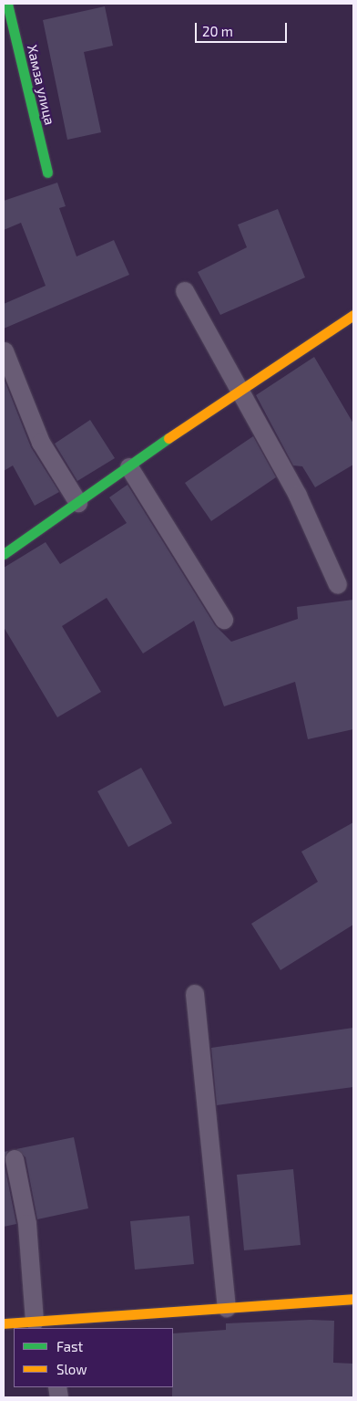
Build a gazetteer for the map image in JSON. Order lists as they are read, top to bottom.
{
  "streets": {
    "street": ["Хамза улица"]
  },
  "legend": ["Fast", "Slow"],
  "scale_bar": "20 m"
}
